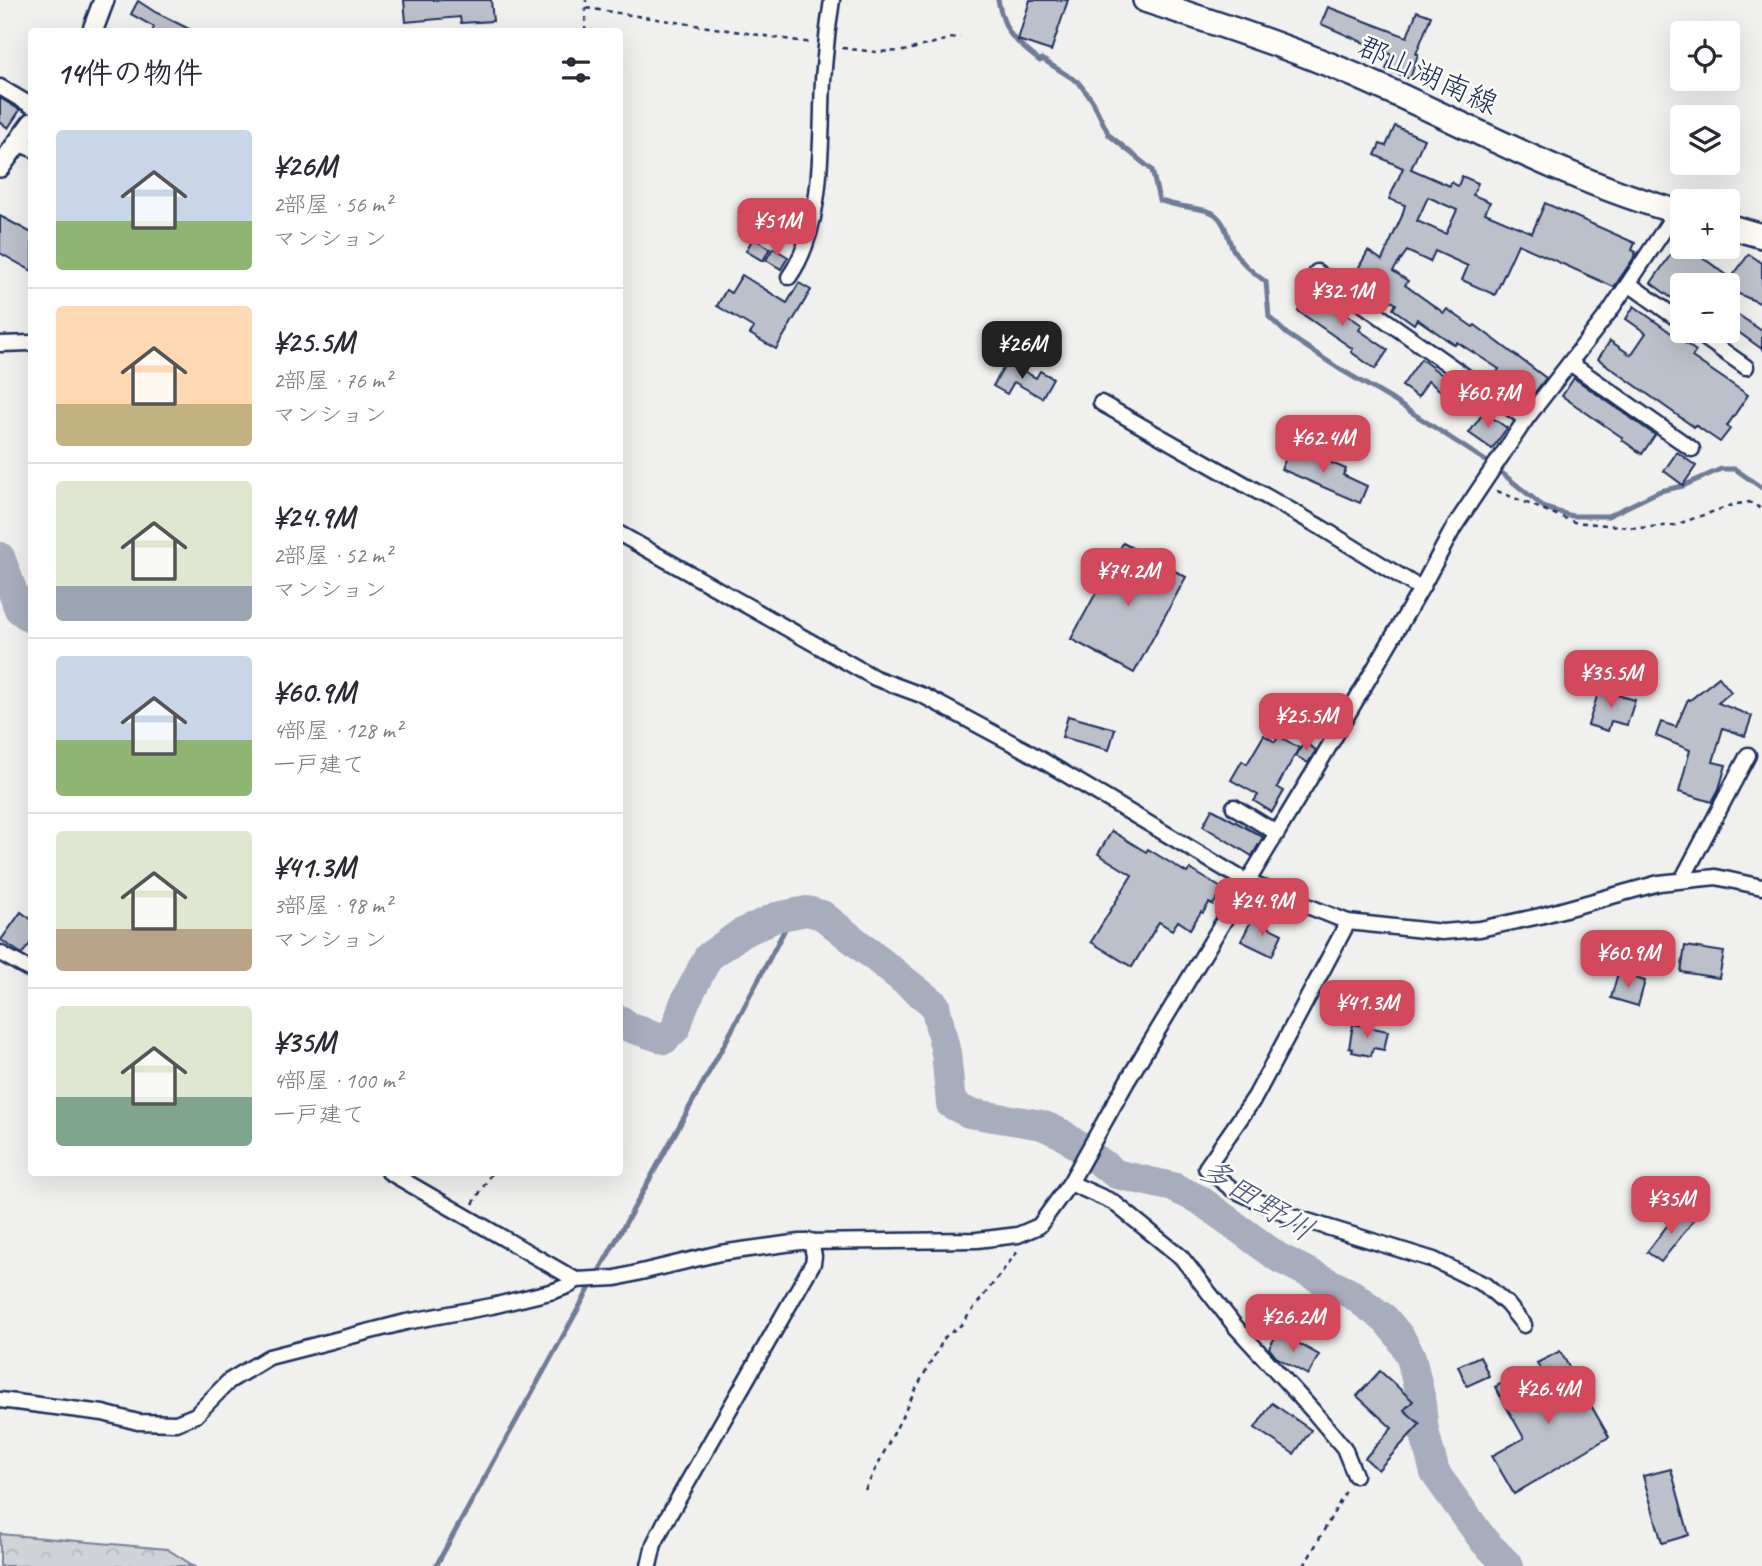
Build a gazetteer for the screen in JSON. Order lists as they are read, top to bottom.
{
  "streets": {
    "main road": ["郡山湖南線"]
  },
  "water": ["多田野川"],
  "page": {
    "map_buttons": ["+", "−"],
    "heading": "14件の物件",
    "list": [
      {
        "name": "¥26M",
        "note": "2部屋 · 56 m² · マンション"
      },
      {
        "name": "¥25.5M",
        "note": "2部屋 · 76 m² · マンション"
      },
      {
        "name": "¥24.9M",
        "note": "2部屋 · 52 m² · マンション"
      },
      {
        "name": "¥60.9M",
        "note": "4部屋 · 128 m² · 一戸建て"
      },
      {
        "name": "¥41.3M",
        "note": "3部屋 · 98 m² · マンション"
      },
      {
        "name": "¥35M",
        "note": "4部屋 · 100 m² · 一戸建て"
      }
    ],
    "price": [
      "¥51M",
      "¥32.1M",
      "¥26M",
      "¥60.7M",
      "¥62.4M",
      "¥74.2M",
      "¥35.5M",
      "¥25.5M",
      "¥24.9M",
      "¥60.9M",
      "¥41.3M",
      "¥35M",
      "¥26.2M",
      "¥26.4M"
    ]
  }
}
